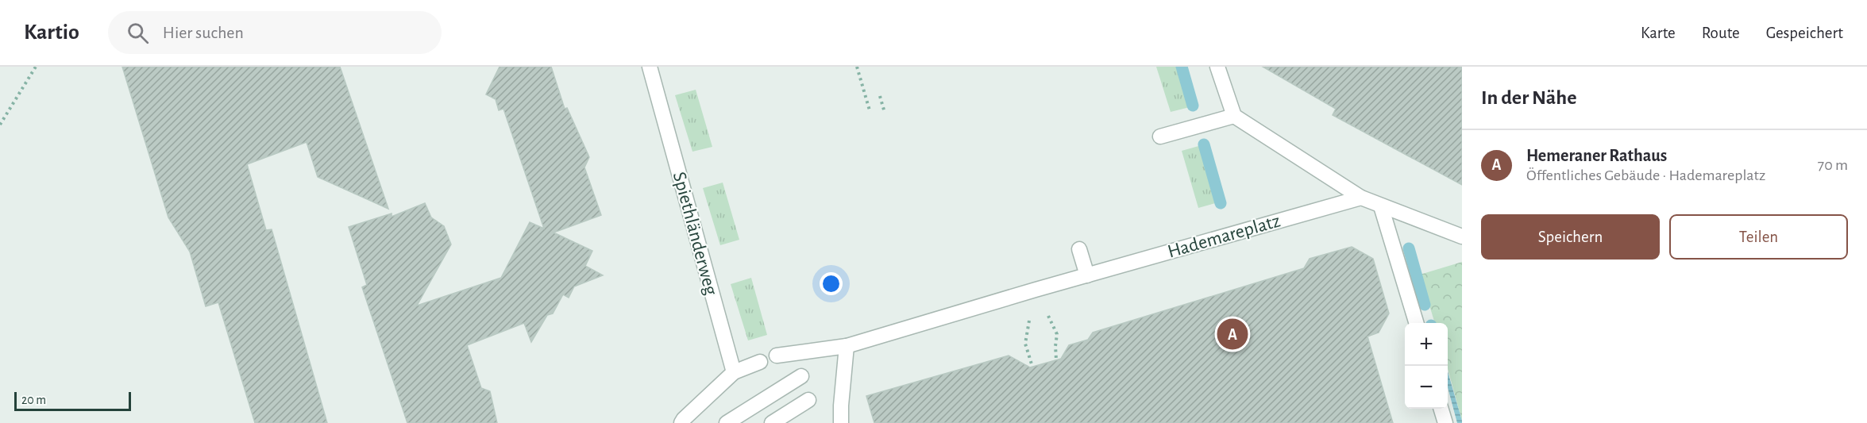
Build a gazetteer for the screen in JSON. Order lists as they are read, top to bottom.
{
  "streets": {
    "street": ["Spiethländerweg", "Hademareplatz"]
  },
  "scale_bar": "20 m",
  "page": {
    "header": "Kartio",
    "search": "Hier suchen",
    "nav": ["Karte", "Route", "Gespeichert"],
    "heading": "In der Nähe",
    "list": [
      {
        "mark": "A",
        "name": "Hemeraner Rathaus",
        "note": "Öffentliches Gebäude · Hademareplatz",
        "value": "70 m"
      }
    ],
    "buttons": ["Speichern", "Teilen"],
    "pins": "A",
    "map_buttons": ["+", "−"],
    "scale": "20 m"
  }
}
